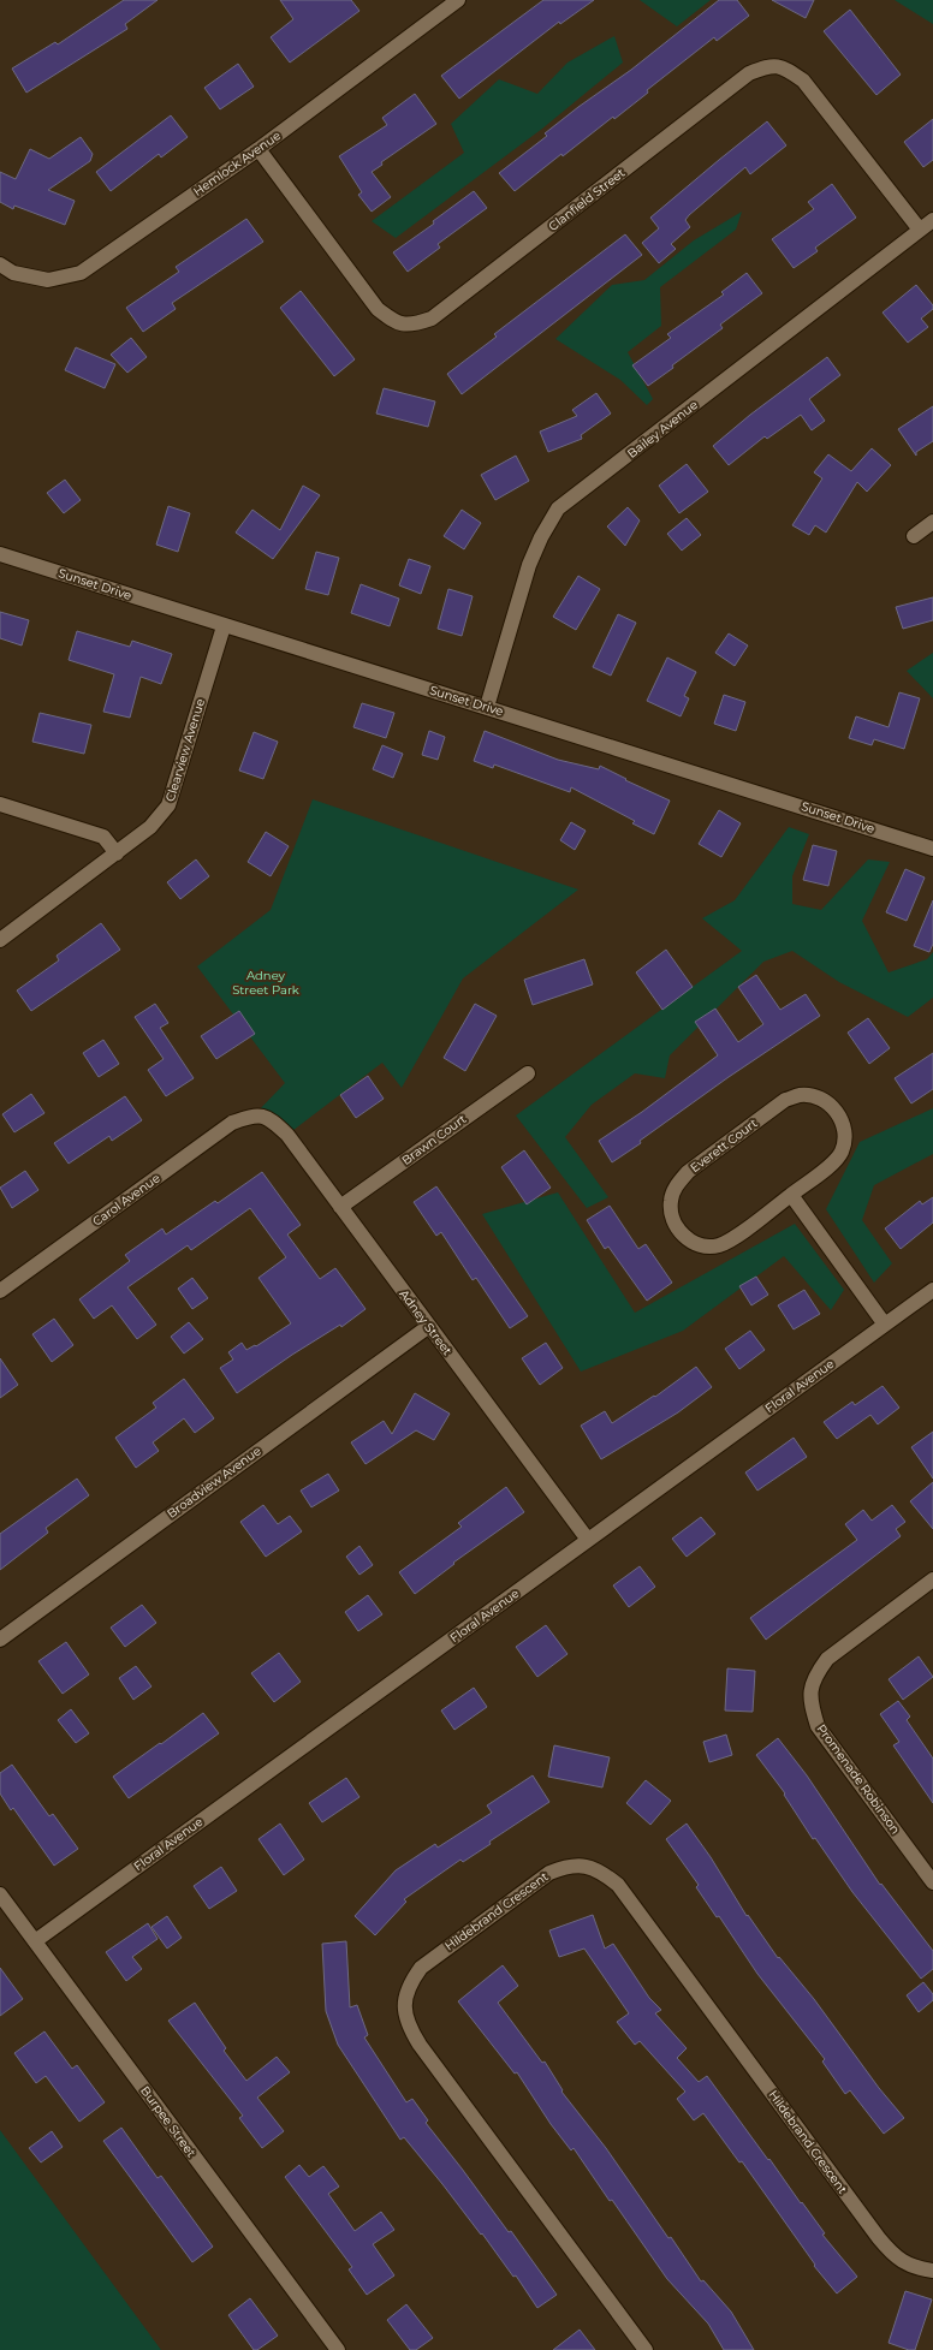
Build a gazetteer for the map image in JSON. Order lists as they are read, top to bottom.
{
  "streets": {
    "street": [
      "Hemlock Avenue",
      "Clanfield Street",
      "Bailey Avenue",
      "Sunset Drive",
      "Clearview Avenue",
      "Brawn Court",
      "Everett Court",
      "Carol Avenue",
      "Adney Street",
      "Floral Avenue",
      "Broadview Avenue",
      "Promenade Robinson",
      "Hildebrand Crescent",
      "Burpee Street"
    ]
  },
  "crossings": [
    ["Hemlock Avenue", "Clanfield Street"],
    ["Clanfield Street", "Bailey Avenue"],
    ["Bailey Avenue", "Sunset Drive"],
    ["Sunset Drive", "Clearview Avenue"],
    ["Brawn Court", "Adney Street"],
    ["Carol Avenue", "Adney Street"],
    ["Adney Street", "Floral Avenue"],
    ["Adney Street", "Broadview Avenue"],
    ["Floral Avenue", "Burpee Street"]
  ],
  "parks": ["Adney Street Park"]
}
